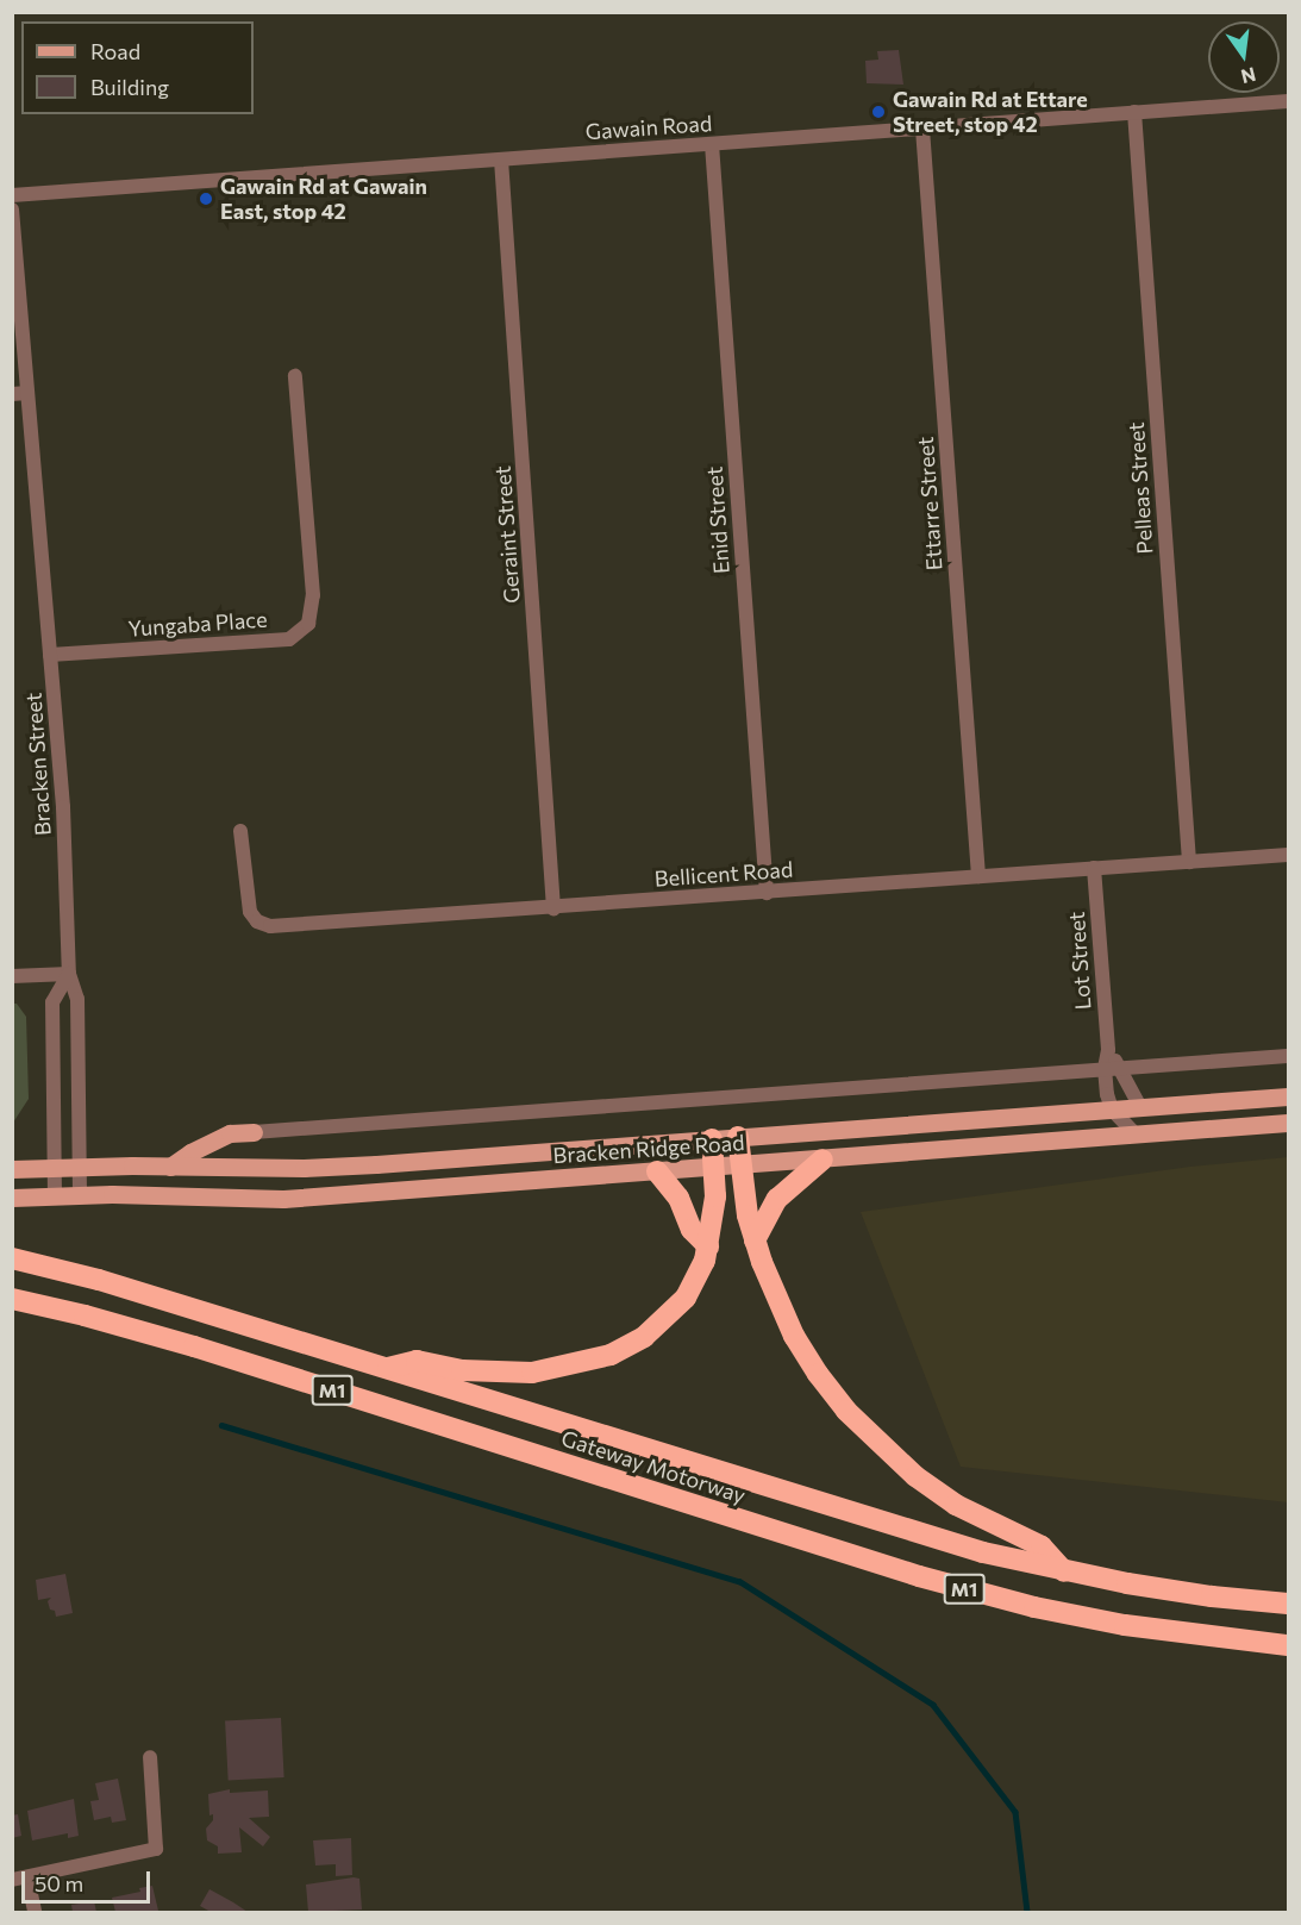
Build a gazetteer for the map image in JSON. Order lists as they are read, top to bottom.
{
  "streets": {
    "highway": ["M1", "Gateway Motorway"],
    "main road": ["Bracken Ridge Road"],
    "street": [
      "Gawain Road",
      "Pelleas Street",
      "Ettarre Street",
      "Enid Street",
      "Geraint Street",
      "Yungaba Place",
      "Bracken Street",
      "Bellicent Road",
      "Lot Street"
    ]
  },
  "crossings": [
    ["Gawain Road", "Pelleas Street"],
    ["Gawain Road", "Ettarre Street"],
    ["Gawain Road", "Enid Street"],
    ["Gawain Road", "Geraint Street"],
    ["Pelleas Street", "Bellicent Road"],
    ["Ettarre Street", "Bellicent Road"],
    ["Enid Street", "Bellicent Road"],
    ["Geraint Street", "Bellicent Road"],
    ["Yungaba Place", "Bracken Street"],
    ["Bracken Street", "Bracken Ridge Road"],
    ["Bellicent Road", "Lot Street"],
    ["Lot Street", "Bracken Ridge Road"]
  ],
  "places": ["Gawain Rd at Ettare Street, stop 42", "Gawain Rd at Gawain East, stop 42"],
  "legend": ["Road", "Building"],
  "scale_bar": "50 m",
  "north": "bottom"
}
